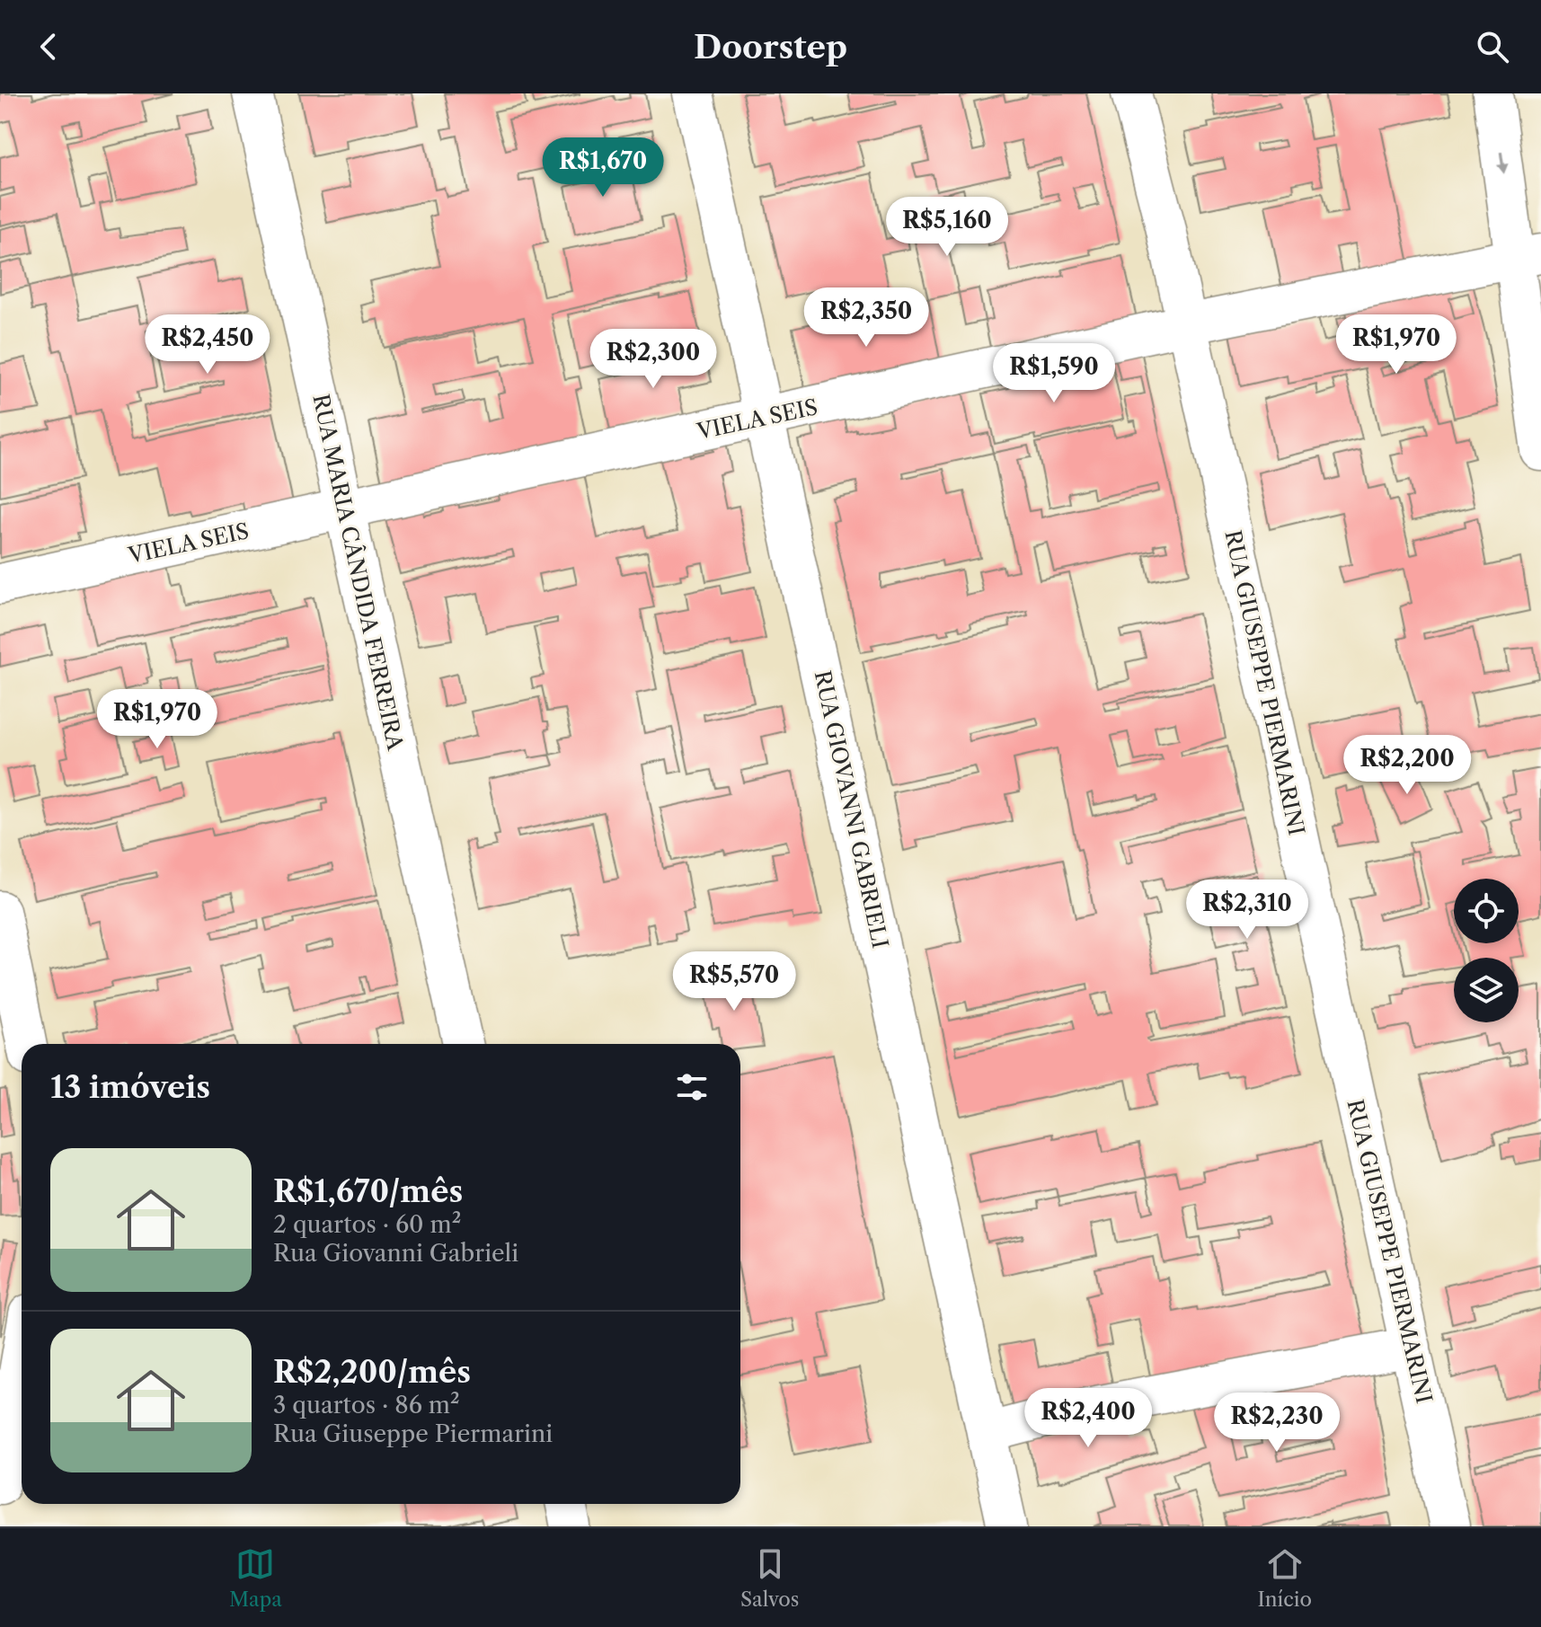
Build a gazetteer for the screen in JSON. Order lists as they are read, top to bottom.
{
  "streets": {
    "street": [
      "VIELA SEIS",
      "RUA MARIA CÂNDIDA FERREIRA",
      "RUA GIUSEPPE PIERMARINI",
      "RUA GIOVANNI GABRIELI"
    ]
  },
  "crossings": [
    ["VIELA SEIS", "RUA MARIA CÂNDIDA FERREIRA"],
    ["VIELA SEIS", "RUA GIUSEPPE PIERMARINI"],
    ["VIELA SEIS", "RUA GIOVANNI GABRIELI"]
  ],
  "page": {
    "header": "Doorstep",
    "price": [
      "R$1,670",
      "R$5,160",
      "R$2,350",
      "R$2,450",
      "R$1,970",
      "R$2,300",
      "R$1,590",
      "R$1,970",
      "R$2,200",
      "R$2,310",
      "R$5,570",
      "R$2,400",
      "R$2,230"
    ],
    "heading": "13 imóveis",
    "list": [
      {
        "name": "R$1,670/mês",
        "note": "2 quartos · 60 m² · Rua Giovanni Gabrieli"
      },
      {
        "name": "R$2,200/mês",
        "note": "3 quartos · 86 m² · Rua Giuseppe Piermarini"
      }
    ],
    "tabs": ["Mapa", "Salvos", "Início"]
  }
}
